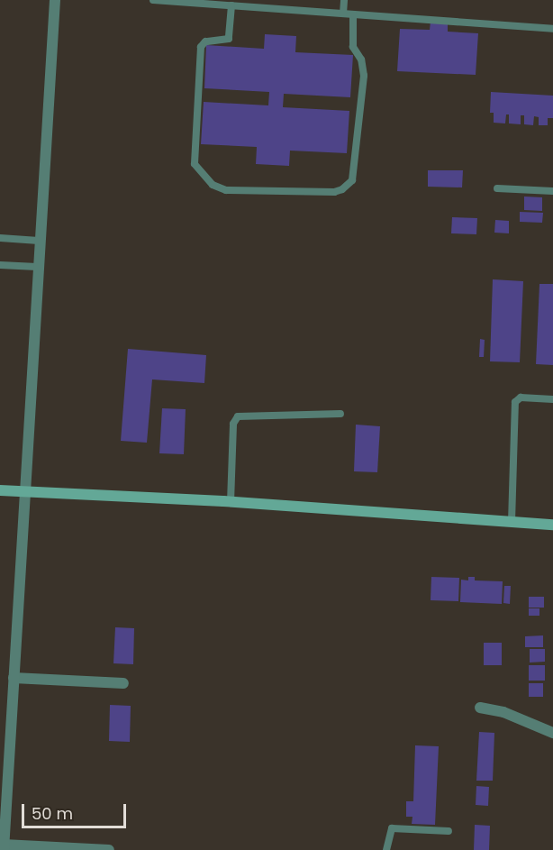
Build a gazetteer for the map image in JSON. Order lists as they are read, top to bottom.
{
  "scale_bar": "50 m"
}
